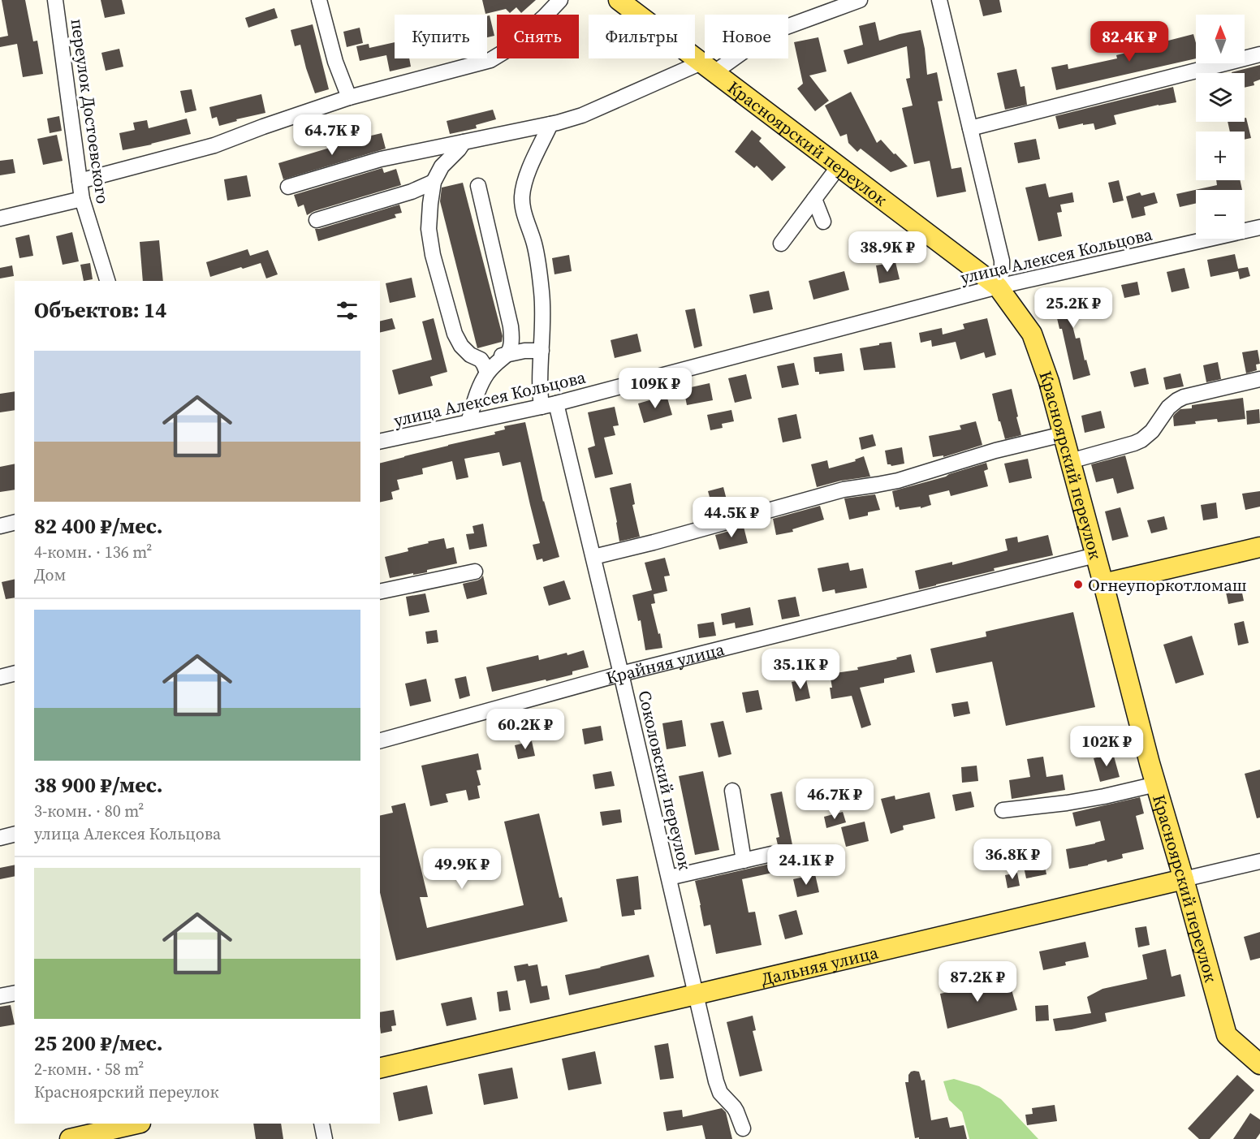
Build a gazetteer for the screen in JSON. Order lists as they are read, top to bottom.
{
  "streets": {
    "main road": ["Красноярский переулок", "Дальняя улица"],
    "street": [
      "переулок Достоевского",
      "улица Алексея Кольцова",
      "Крайняя улица",
      "Соколовский переулок"
    ]
  },
  "crossings": [
    ["Красноярский переулок", "улица Алексея Кольцова"],
    ["Красноярский переулок", "Крайняя улица"],
    ["Красноярский переулок", "Дальняя улица"],
    ["улица Алексея Кольцова", "Соколовский переулок"],
    ["Крайняя улица", "Соколовский переулок"],
    ["Соколовский переулок", "Дальняя улица"]
  ],
  "places": ["Огнеупоркотломаш"],
  "north": "top",
  "page": {
    "map_buttons": ["+", "−"],
    "chip": [
      "Купить",
      "Снять",
      "Фильтры",
      "Новое"
    ],
    "price": [
      "82.4K ₽",
      "64.7K ₽",
      "38.9K ₽",
      "25.2K ₽",
      "109K ₽",
      "44.5K ₽",
      "35.1K ₽",
      "60.2K ₽",
      "102K ₽",
      "46.7K ₽",
      "36.8K ₽",
      "24.1K ₽",
      "49.9K ₽",
      "87.2K ₽"
    ],
    "heading": "Объектов: 14",
    "list": [
      {
        "name": "82 400 ₽/мес.",
        "note": "4-комн. · 136 m² · Дом"
      },
      {
        "name": "38 900 ₽/мес.",
        "note": "3-комн. · 80 m² · улица Алексея Кольцова"
      },
      {
        "name": "25 200 ₽/мес.",
        "note": "2-комн. · 58 m² · Красноярский переулок"
      }
    ]
  }
}
